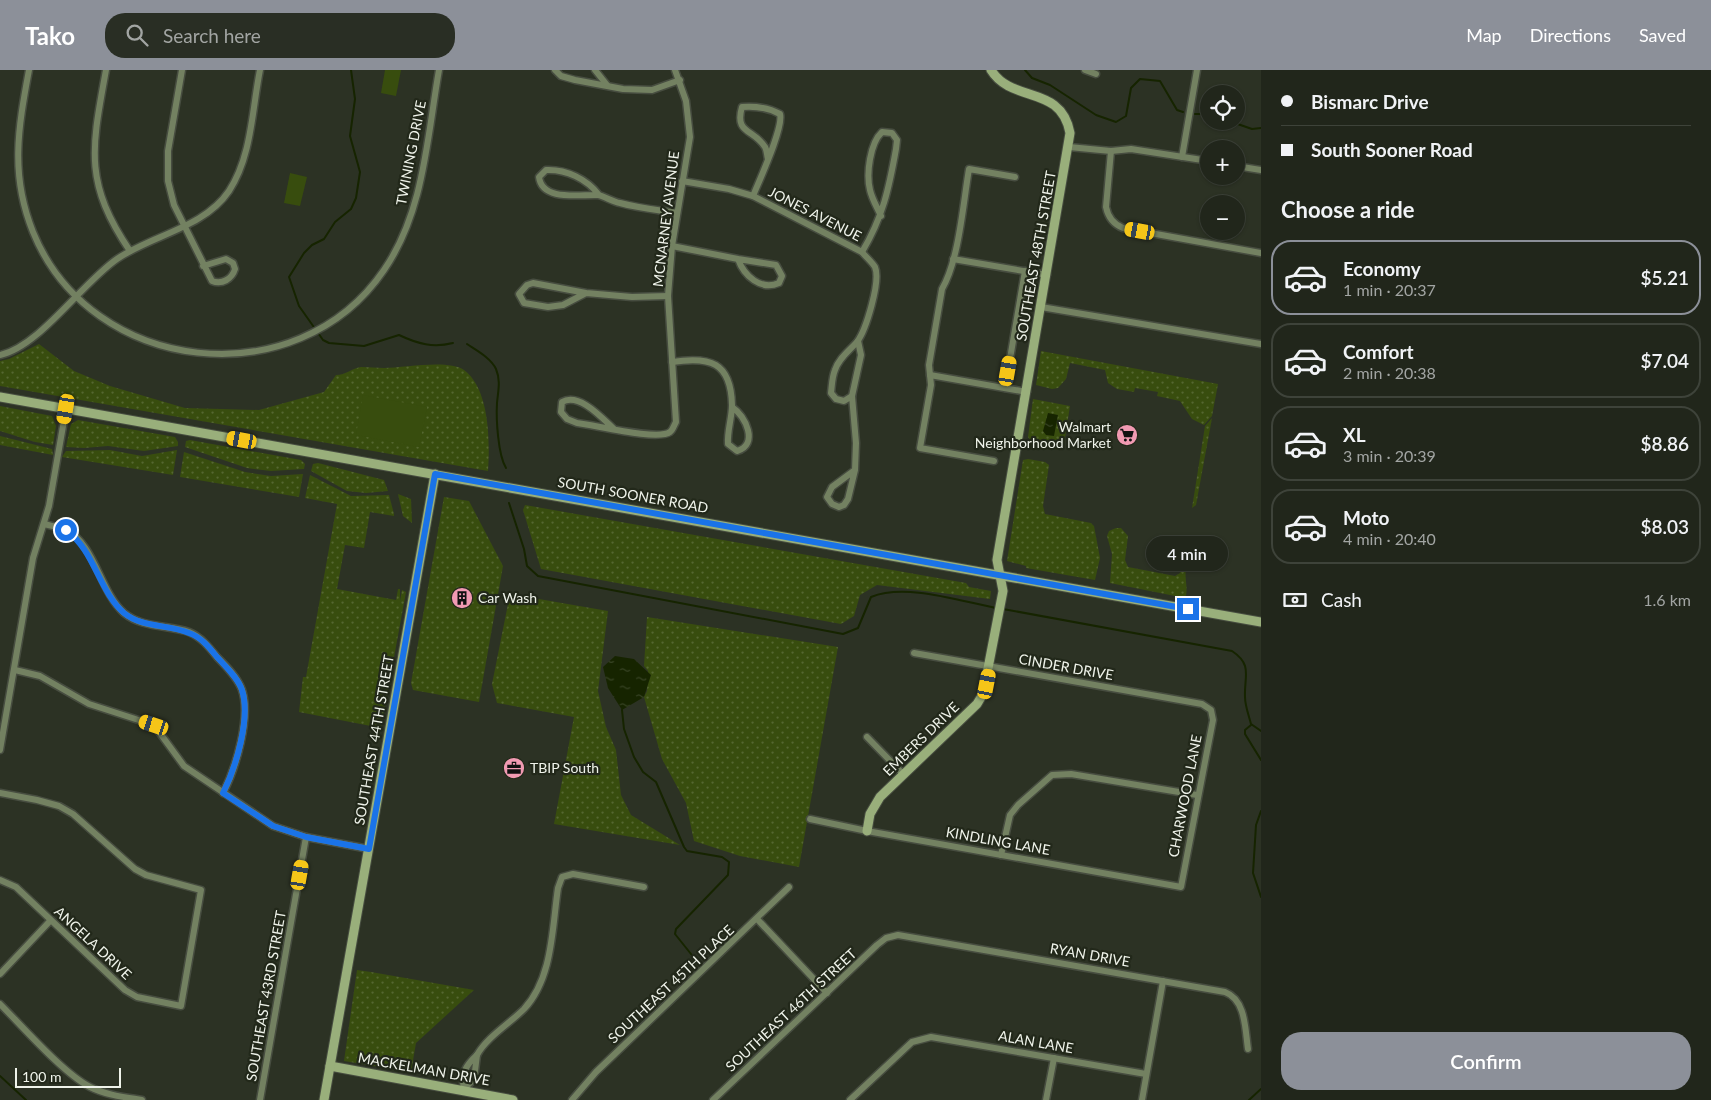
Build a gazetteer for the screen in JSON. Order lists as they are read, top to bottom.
{
  "streets": {
    "main road": [
      "SOUTHEAST 48TH STREET",
      "SOUTH SOONER ROAD",
      "EMBERS DRIVE",
      "SOUTHEAST 44TH STREET",
      "MACKELMAN DRIVE"
    ],
    "street": [
      "TWINING DRIVE",
      "JONES AVENUE",
      "MCNARNEY AVENUE",
      "CINDER DRIVE",
      "CHARWOOD LANE",
      "KINDLING LANE",
      "ANGELA DRIVE",
      "RYAN DRIVE",
      "SOUTHEAST 45TH PLACE",
      "SOUTHEAST 43RD STREET",
      "SOUTHEAST 46TH STREET",
      "ALAN LANE"
    ]
  },
  "crossings": [
    ["JONES AVENUE", "MCNARNEY AVENUE"],
    ["SOUTHEAST 48TH STREET", "SOUTH SOONER ROAD"],
    ["SOUTHEAST 48TH STREET", "EMBERS DRIVE"],
    ["SOUTH SOONER ROAD", "EMBERS DRIVE"],
    ["SOUTH SOONER ROAD", "SOUTHEAST 44TH STREET"],
    ["CINDER DRIVE", "EMBERS DRIVE"],
    ["CINDER DRIVE", "CHARWOOD LANE"],
    ["EMBERS DRIVE", "KINDLING LANE"],
    ["SOUTHEAST 44TH STREET", "MACKELMAN DRIVE"],
    ["CHARWOOD LANE", "KINDLING LANE"],
    ["RYAN DRIVE", "SOUTHEAST 46TH STREET"]
  ],
  "places": {
    "supermarket": ["Walmart Neighborhood Market"],
    "building": ["Car Wash"],
    "office": ["TBIP South"]
  },
  "scale_bar": "100 m",
  "page": {
    "header": "Tako",
    "search": "Search here",
    "nav": ["Map", "Directions", "Saved"],
    "banner": ["Bismarc Drive", "South Sooner Road"],
    "map_buttons": ["+", "−"],
    "heading": "Choose a ride",
    "list": [
      {
        "name": "Economy",
        "note": "1 min · 20:37",
        "value": "$5.21"
      },
      {
        "name": "Comfort",
        "note": "2 min · 20:38",
        "value": "$7.04"
      },
      {
        "name": "XL",
        "note": "3 min · 20:39",
        "value": "$8.86"
      },
      {
        "name": "Moto",
        "note": "4 min · 20:40",
        "value": "$8.03"
      }
    ],
    "bubble": "4 min",
    "pay": ["Cash", "1.6 km"],
    "buttons": "Confirm",
    "scale": "100 m"
  }
}
